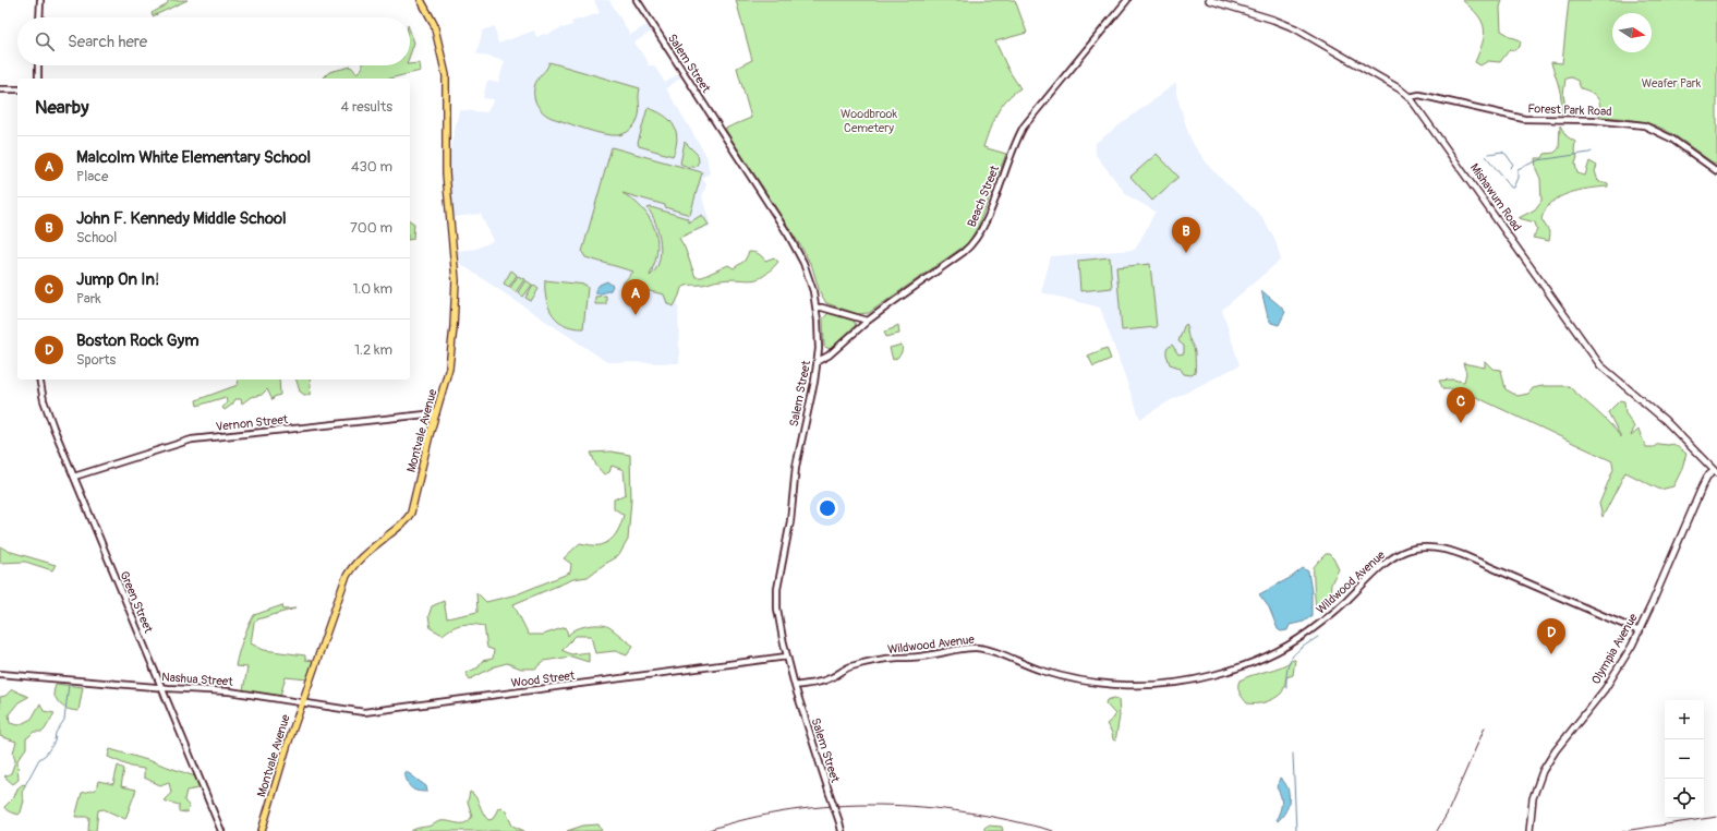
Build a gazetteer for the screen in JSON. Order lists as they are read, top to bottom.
{
  "streets": {
    "main road": ["Mishawum Road", "Montvale Avenue", "Olympia Avenue"],
    "street": [
      "Salem Street",
      "Forest Park Road",
      "Beach Street",
      "Vernon Street",
      "Wildwood Avenue",
      "Green Street",
      "Nashua Street",
      "Wood Street"
    ]
  },
  "crossings": [
    ["Salem Street", "Beach Street"],
    ["Salem Street", "Wildwood Avenue"],
    ["Salem Street", "Wood Street"],
    ["Forest Park Road", "Mishawum Road"],
    ["Mishawum Road", "Olympia Avenue"],
    ["Vernon Street", "Montvale Avenue"],
    ["Vernon Street", "Green Street"],
    ["Montvale Avenue", "Nashua Street"],
    ["Montvale Avenue", "Wood Street"],
    ["Wildwood Avenue", "Olympia Avenue"],
    ["Green Street", "Nashua Street"],
    ["Nashua Street", "Wood Street"]
  ],
  "parks": ["Weafer Park", "Woodbrook Cemetery"],
  "north": "right",
  "page": {
    "search": "Search here",
    "heading": ["Nearby", "4 results"],
    "list": [
      {
        "mark": "A",
        "name": "Malcolm White Elementary School",
        "note": "Place",
        "value": "430 m"
      },
      {
        "mark": "B",
        "name": "John F. Kennedy Middle School",
        "note": "School",
        "value": "700 m"
      },
      {
        "mark": "C",
        "name": "Jump On In!",
        "note": "Park",
        "value": "1.0 km"
      },
      {
        "mark": "D",
        "name": "Boston Rock Gym",
        "note": "Sports",
        "value": "1.2 km"
      }
    ],
    "pins": [
      "B",
      "A",
      "C",
      "D"
    ],
    "map_buttons": ["+", "−"]
  }
}
